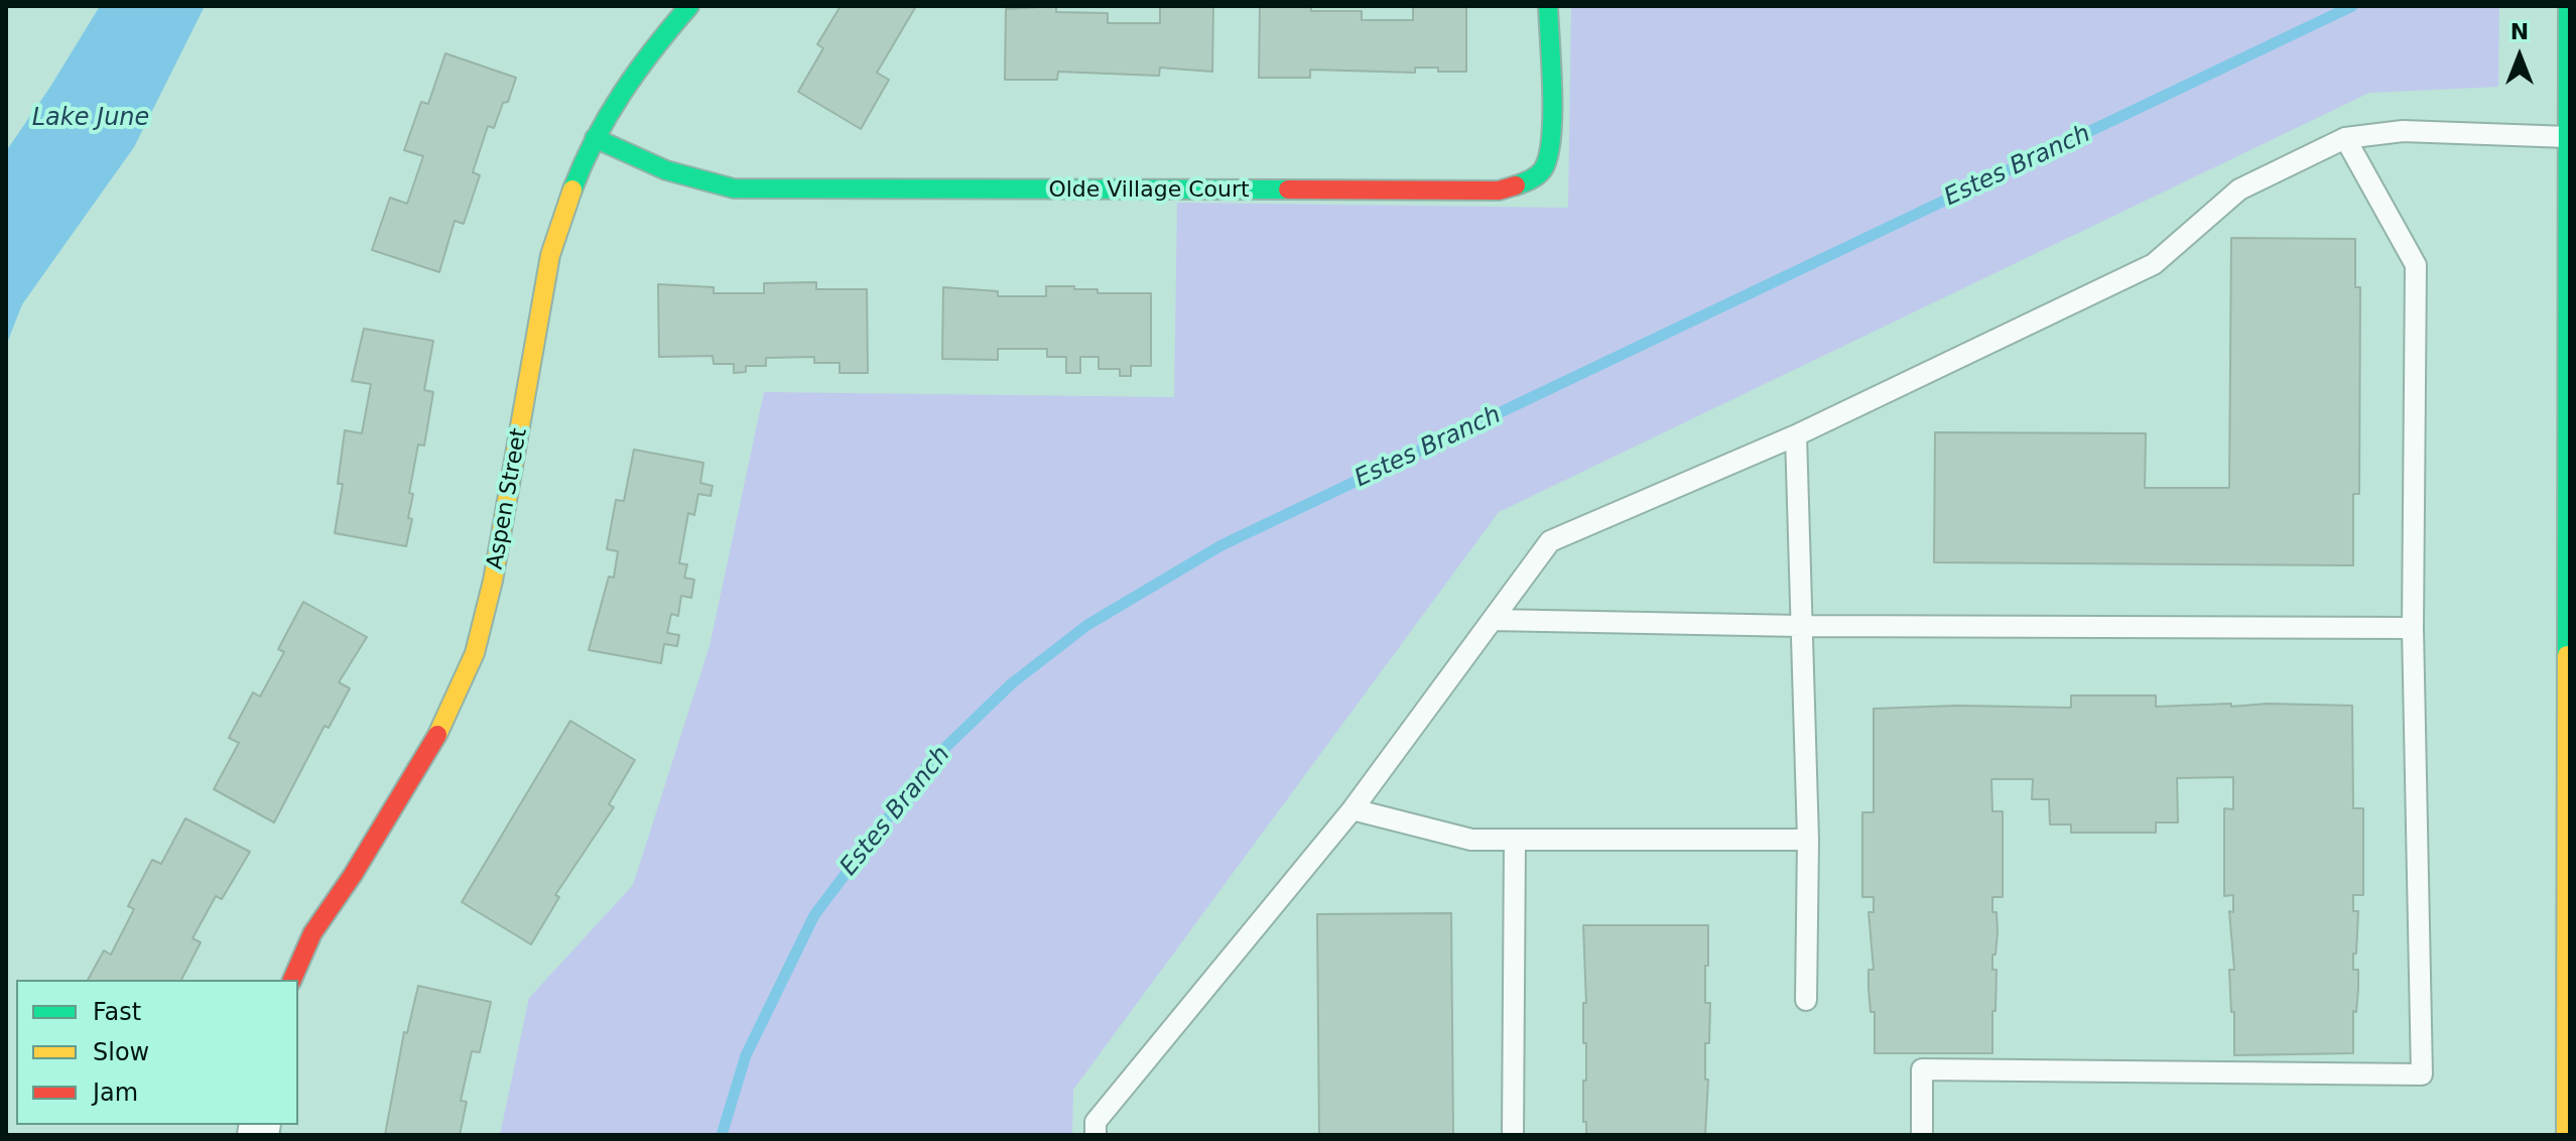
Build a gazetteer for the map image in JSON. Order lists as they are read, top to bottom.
{
  "streets": {
    "street": ["Olde Village Court", "Aspen Street"]
  },
  "crossings": [
    ["Olde Village Court", "Aspen Street"]
  ],
  "water": ["Lake June", "Estes Branch"],
  "legend": ["Fast", "Slow", "Jam"],
  "north": "top"
}
